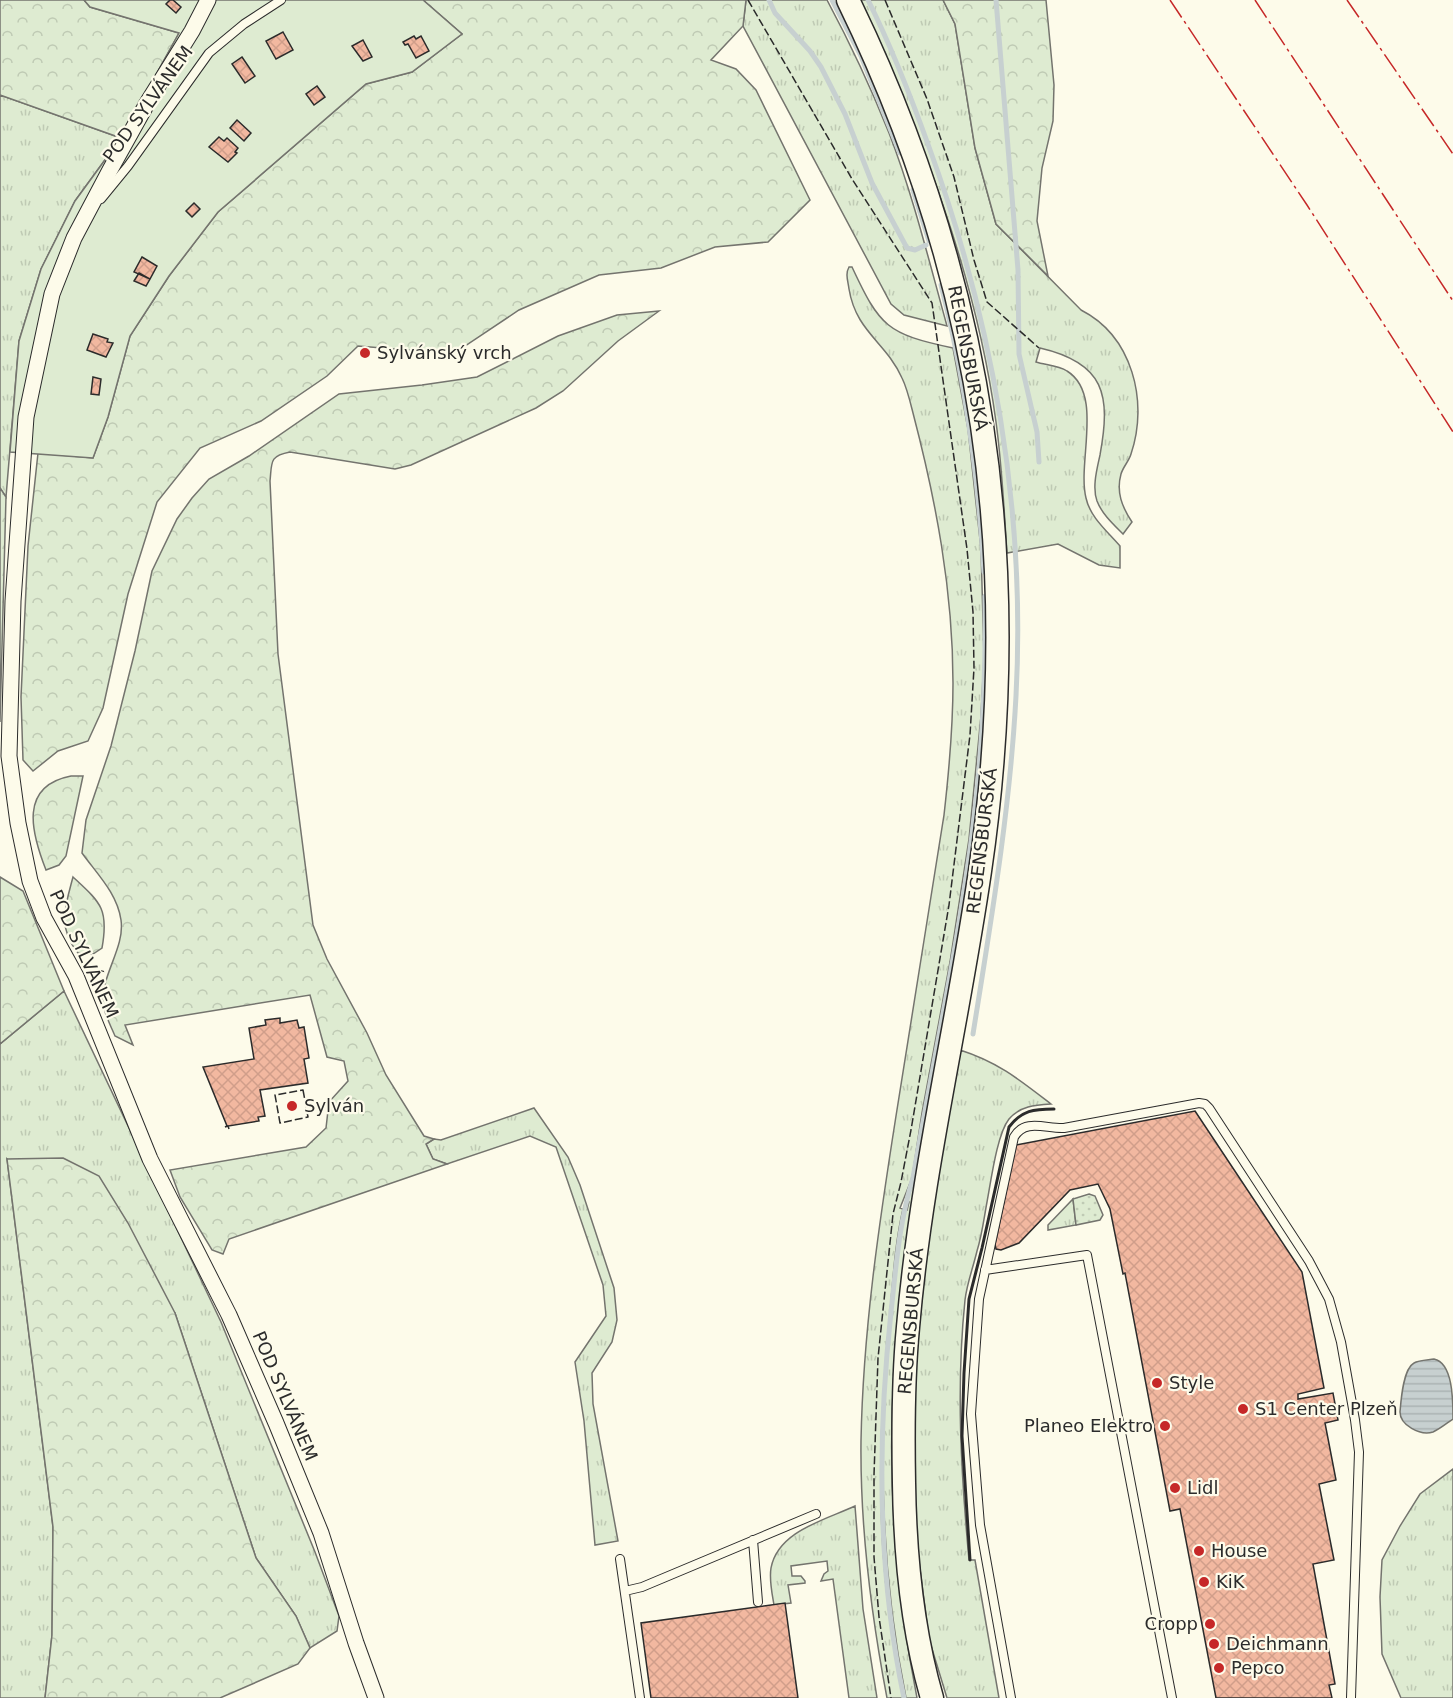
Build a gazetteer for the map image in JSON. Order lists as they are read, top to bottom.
{
  "streets": {
    "main road": ["REGENSBURSKÁ"],
    "street": ["POD SYLVÁNEM"]
  },
  "places": [
    "Sylvánský vrch",
    "Sylván",
    "Style",
    "S1 Center Plzeň",
    "Planeo Elektro",
    "Lidl",
    "House",
    "KiK",
    "Cropp",
    "Deichmann",
    "Pepco"
  ]
}
